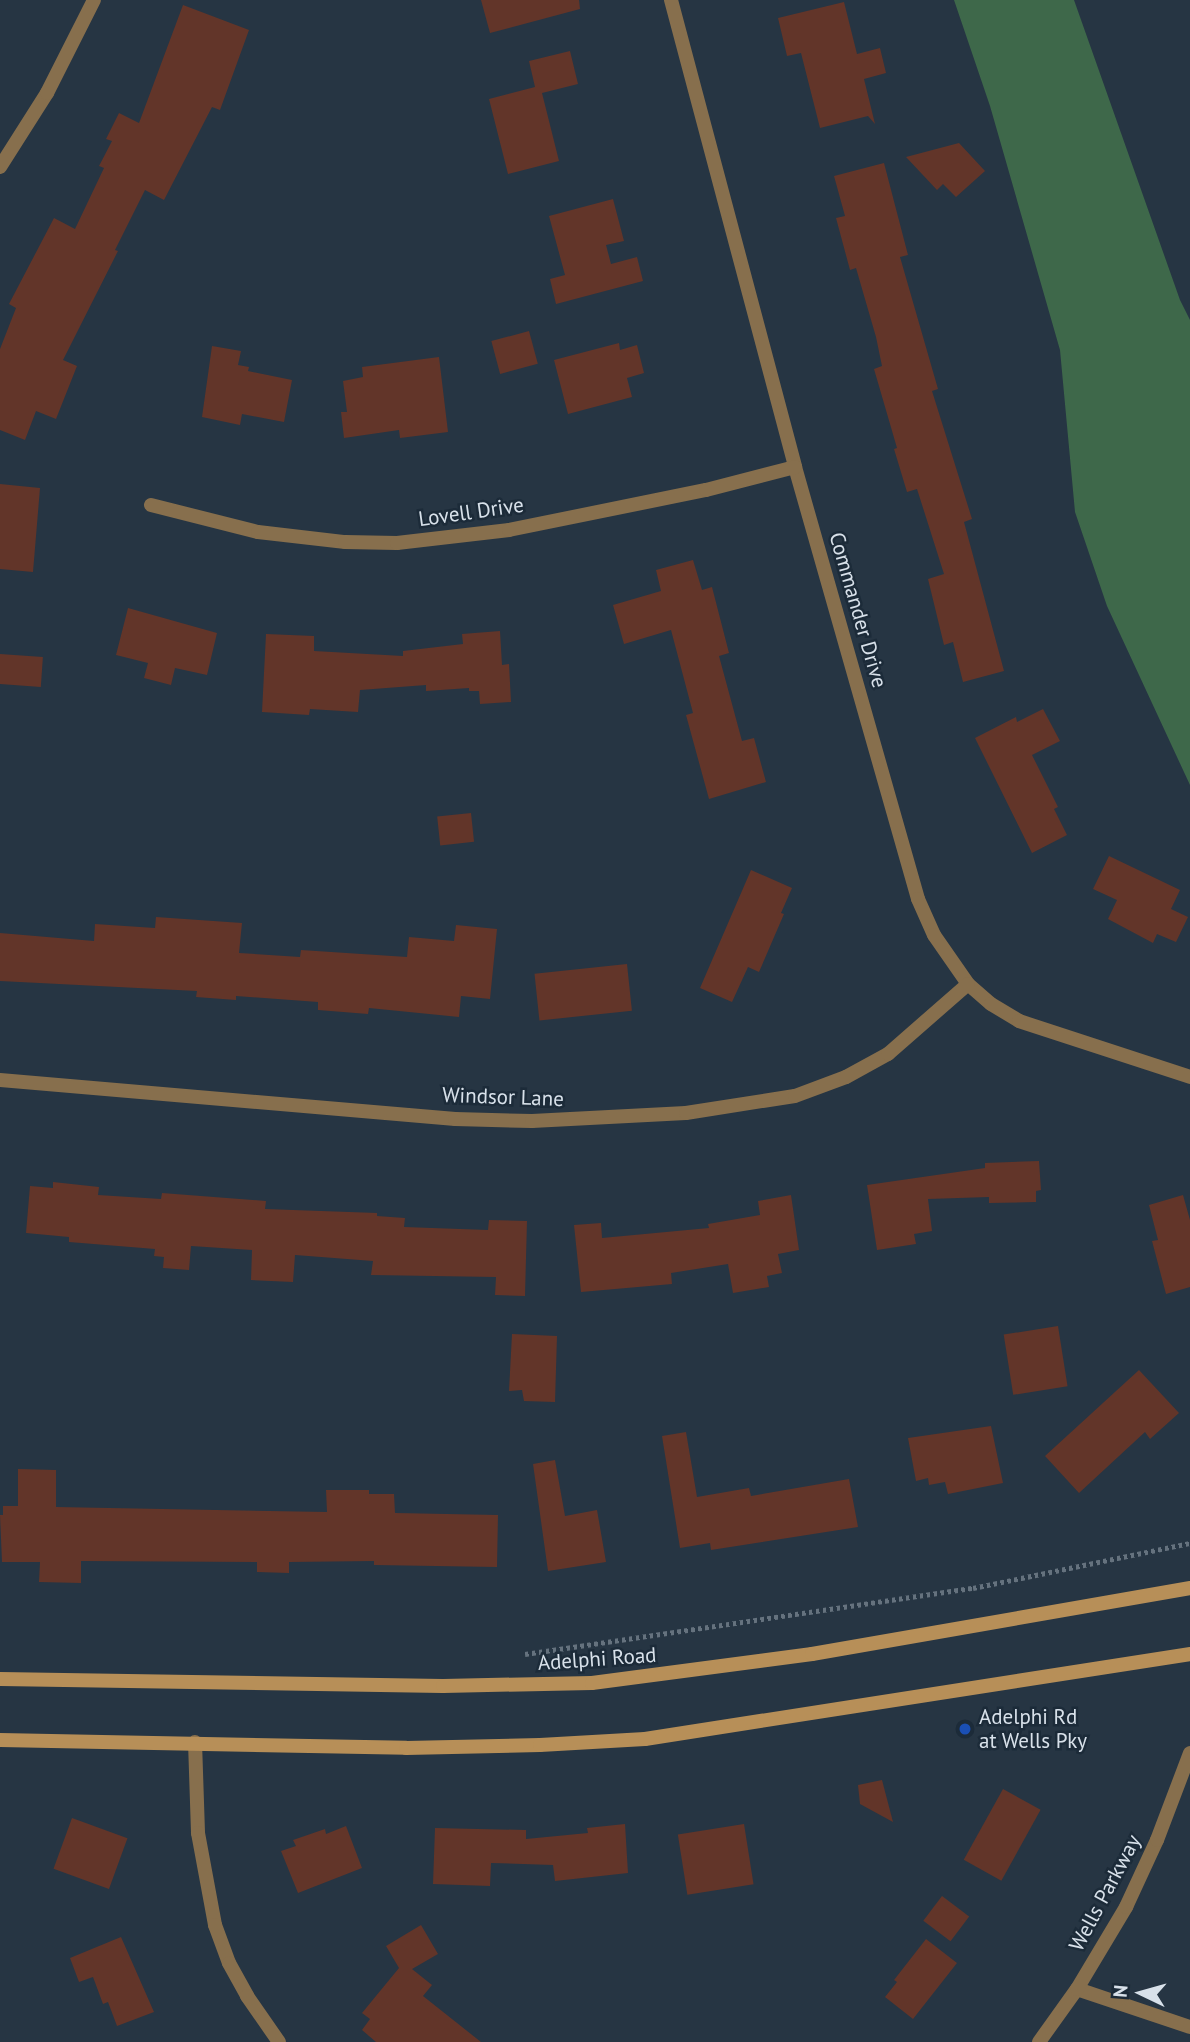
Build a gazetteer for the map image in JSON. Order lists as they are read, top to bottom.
{
  "streets": {
    "main road": ["Adelphi Road"],
    "street": [
      "Lovell Drive",
      "Commander Drive",
      "Windsor Lane",
      "Wells Parkway"
    ]
  },
  "crossings": [
    ["Lovell Drive", "Commander Drive"],
    ["Commander Drive", "Windsor Lane"]
  ],
  "places": ["Adelphi Rd at Wells Pky"],
  "north": "left"
}
